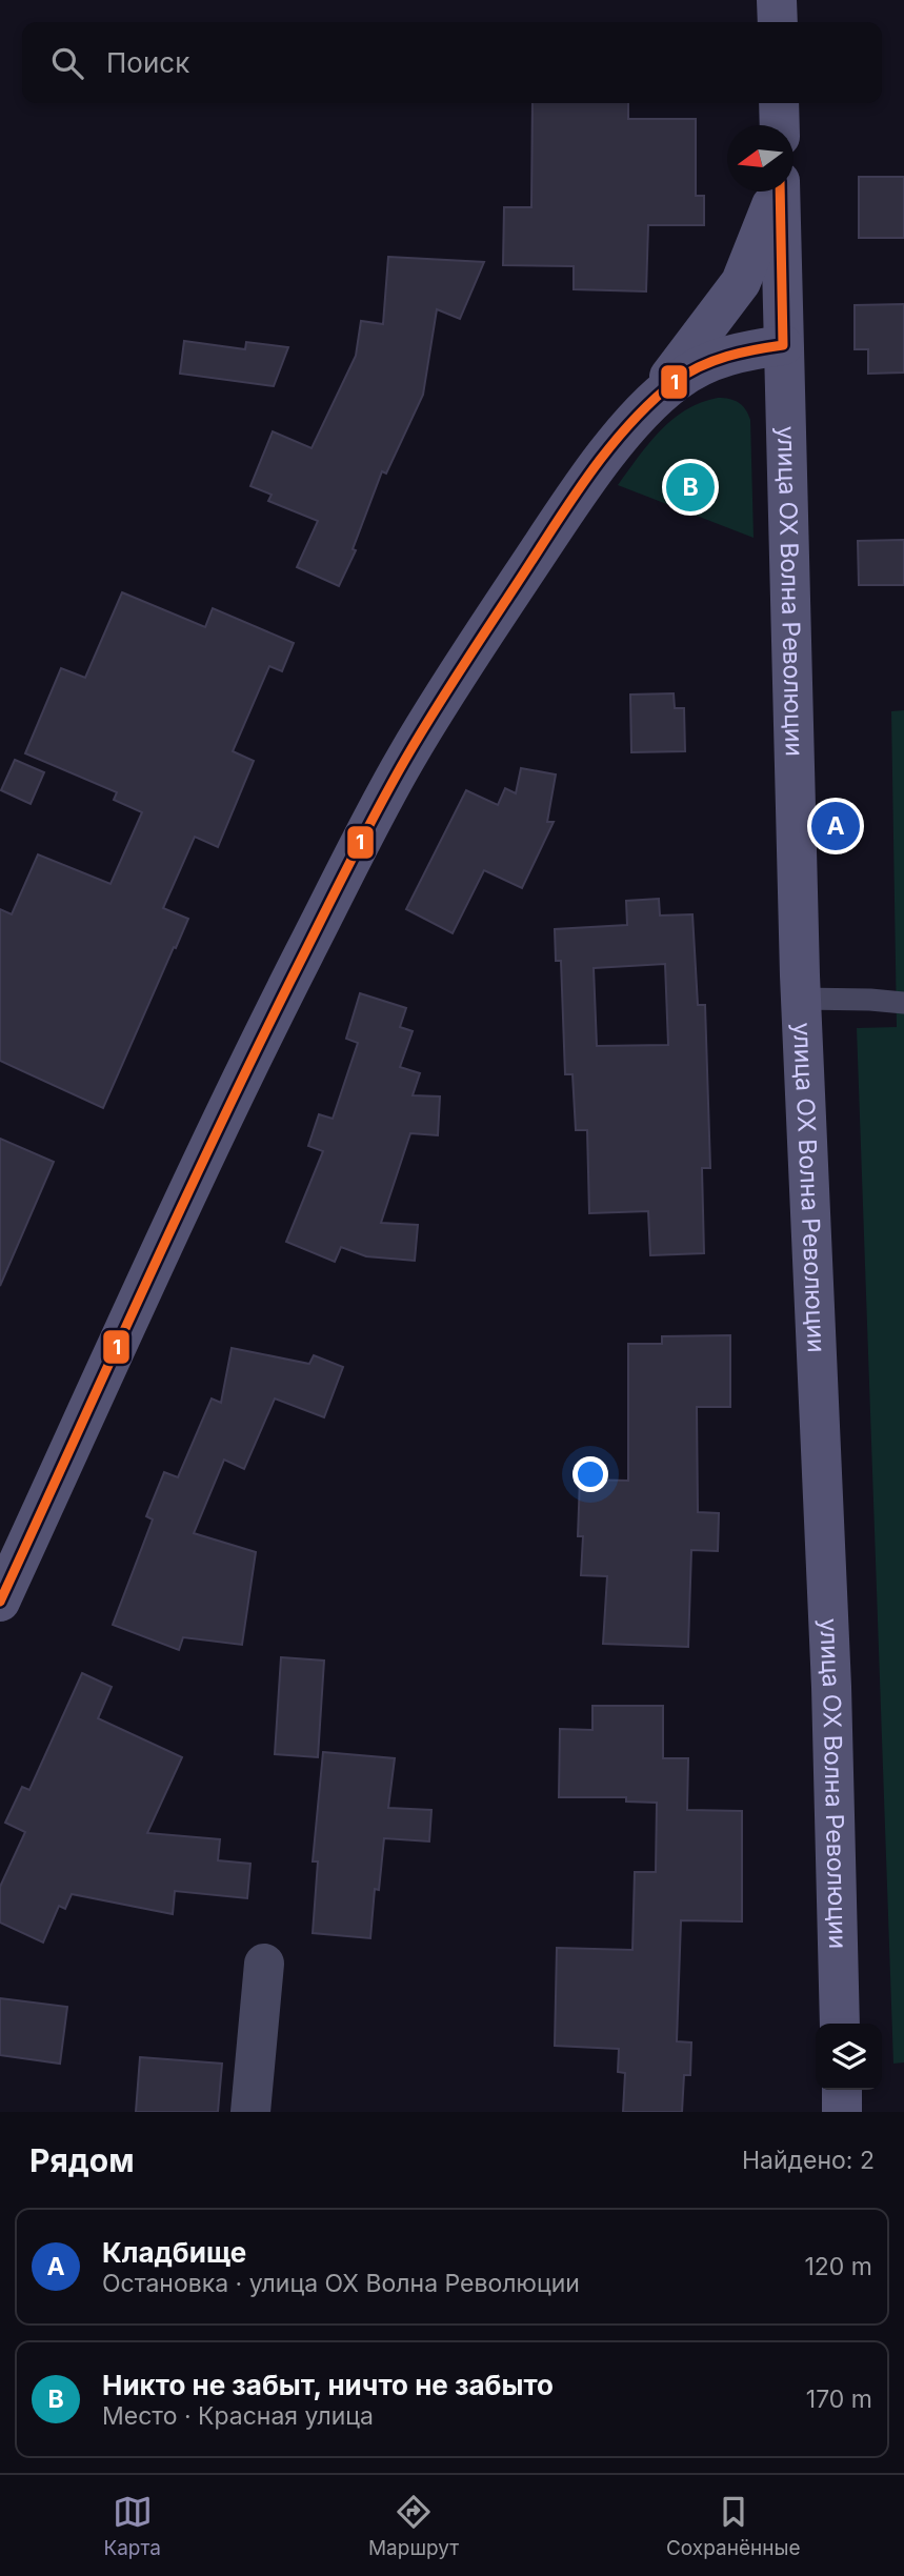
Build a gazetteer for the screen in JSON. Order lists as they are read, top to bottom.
{
  "streets": {
    "main road": ["улица ОХ Волна Революции"]
  },
  "lines": ["transit line 1"],
  "north": "left",
  "page": {
    "search": "Поиск",
    "pins": ["B", "A"],
    "heading": ["Рядом", "Найдено: 2"],
    "list": [
      {
        "mark": "A",
        "name": "Кладбище",
        "note": "Остановка · улица ОХ Волна Революции",
        "value": "120 m"
      },
      {
        "mark": "B",
        "name": "Никто не забыт, ничто не забыто",
        "note": "Место · Красная улица",
        "value": "170 m"
      }
    ],
    "nav": ["Карта", "Маршрут", "Сохранённые"]
  }
}
